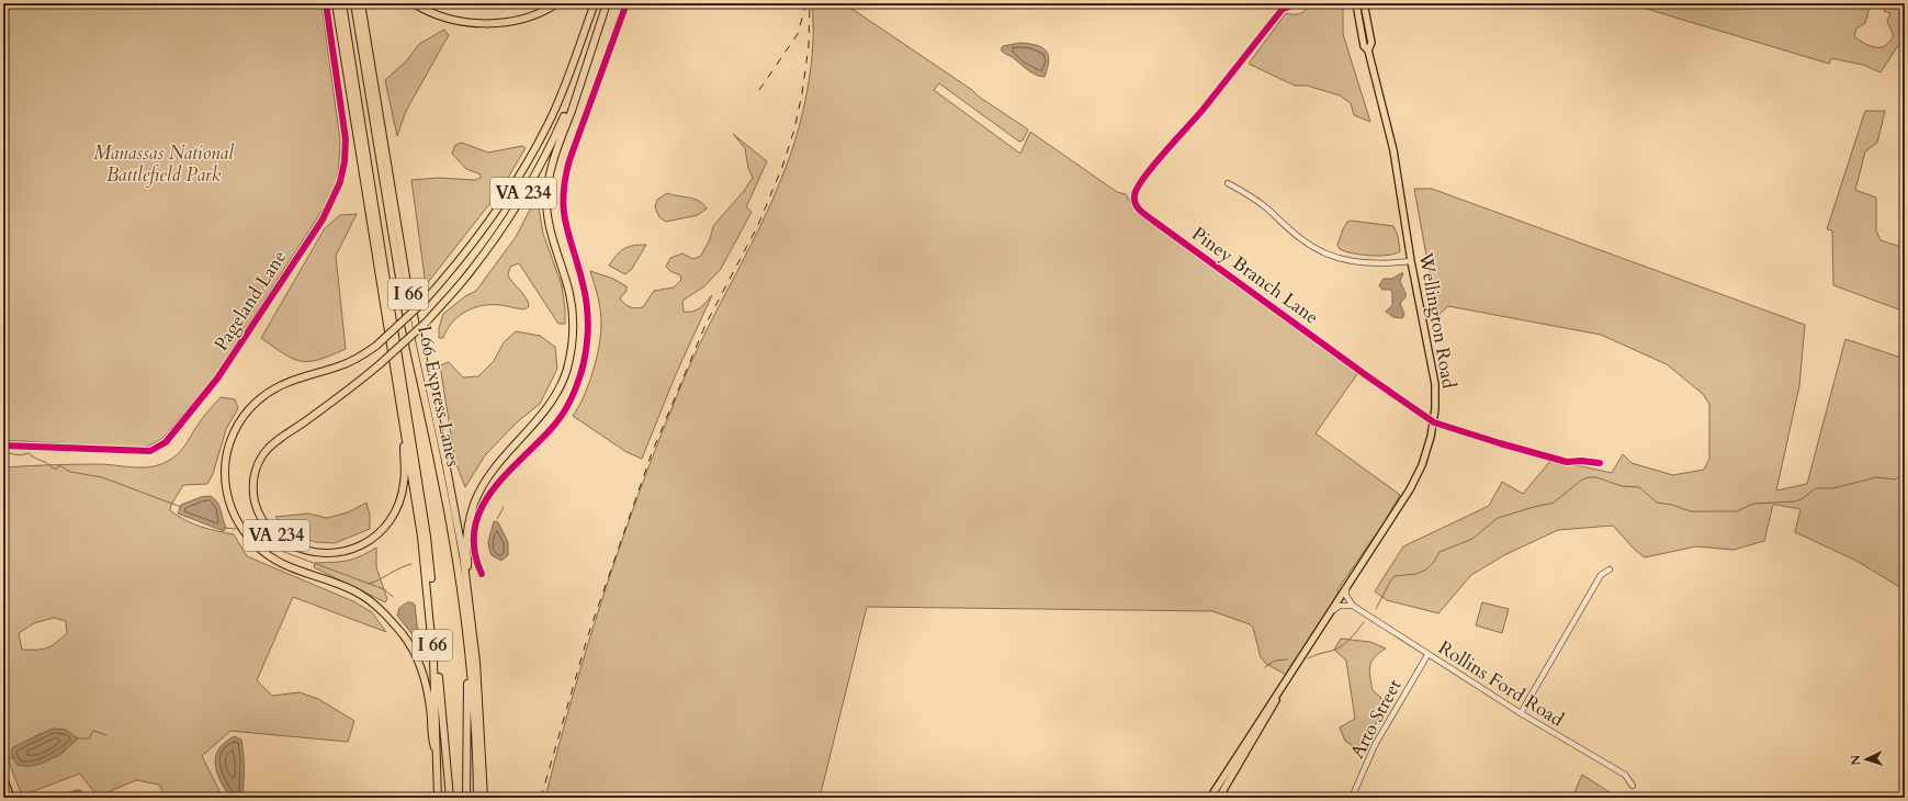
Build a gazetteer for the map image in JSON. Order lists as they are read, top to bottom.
{
  "streets": {
    "highway": ["VA 234", "I 66", "I 66 Express Lanes"],
    "main road": ["Wellington Road"],
    "street": [
      "Piney Branch Lane",
      "Pageland Lane",
      "Rollins Ford Road",
      "Arto Street"
    ]
  },
  "crossings": [
    ["VA 234", "I 66"],
    ["Piney Branch Lane", "Wellington Road"],
    ["Rollins Ford Road", "Arto Street"]
  ],
  "parks": ["Manassas National Battlefield Park"],
  "north": "left"
}
